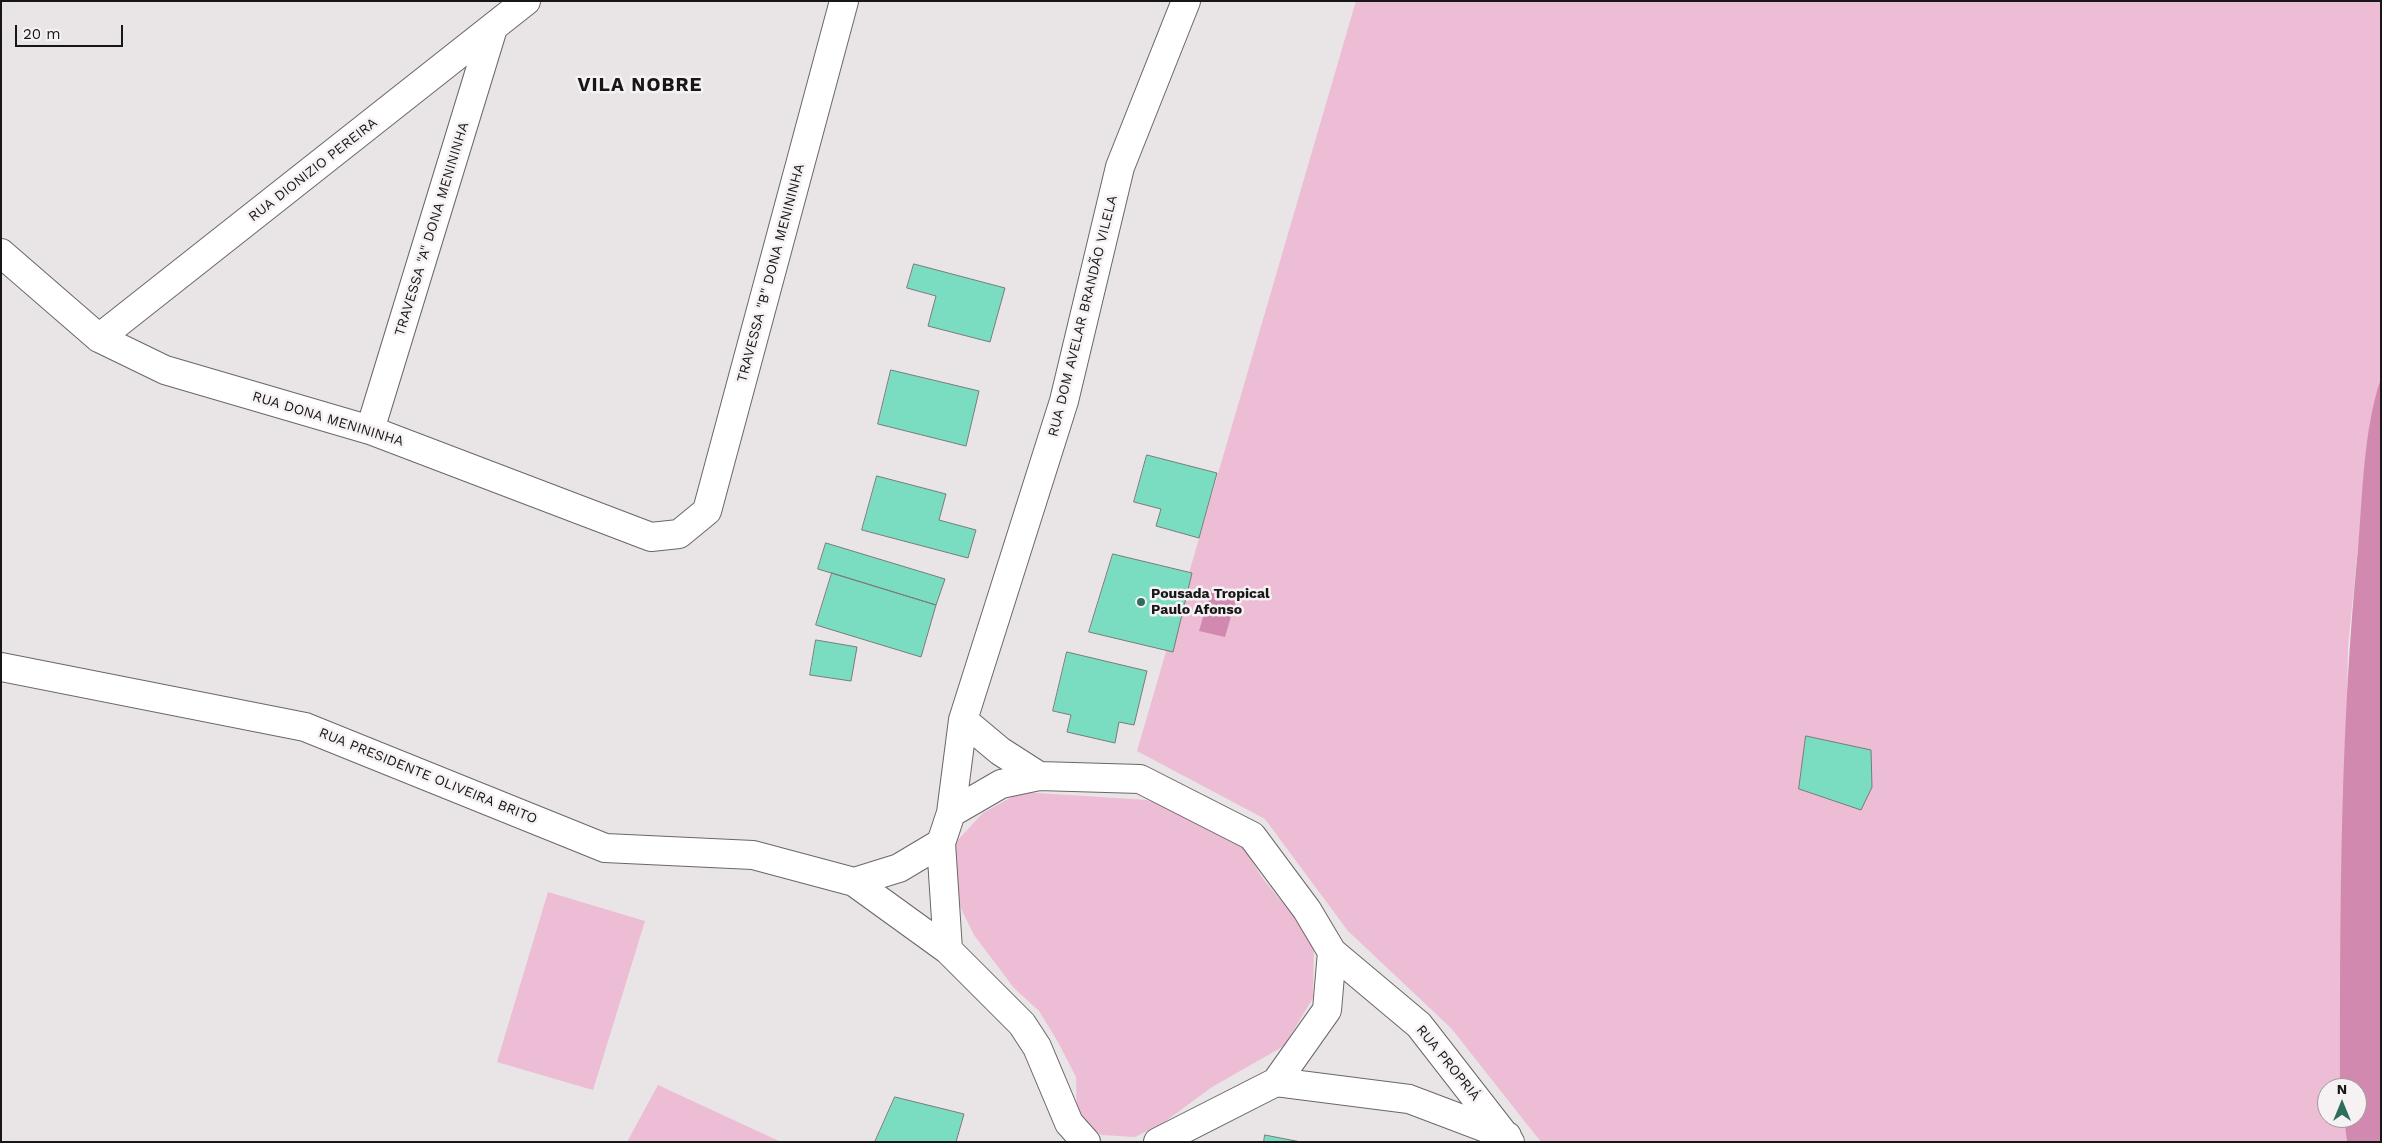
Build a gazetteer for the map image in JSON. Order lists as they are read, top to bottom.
{
  "streets": {
    "street": [
      "RUA DIONIZIO PEREIRA",
      "TRAVESSA \"A\" DONA MENININHA",
      "TRAVESSA \"B\" DONA MENININHA",
      "RUA DOM AVELAR BRANDÃO VILELA",
      "RUA DONA MENININHA",
      "RUA PRESIDENTE OLIVEIRA BRITO",
      "RUA PROPRIÁ"
    ]
  },
  "crossings": [
    ["RUA DIONIZIO PEREIRA", "TRAVESSA \"A\" DONA MENININHA"],
    ["RUA DIONIZIO PEREIRA", "RUA DONA MENININHA"],
    ["TRAVESSA \"A\" DONA MENININHA", "RUA DONA MENININHA"],
    ["TRAVESSA \"B\" DONA MENININHA", "RUA DONA MENININHA"]
  ],
  "districts": ["VILA NOBRE"],
  "places": ["Pousada Tropical Paulo Afonso"],
  "scale_bar": "20 m",
  "north": "top"
}
